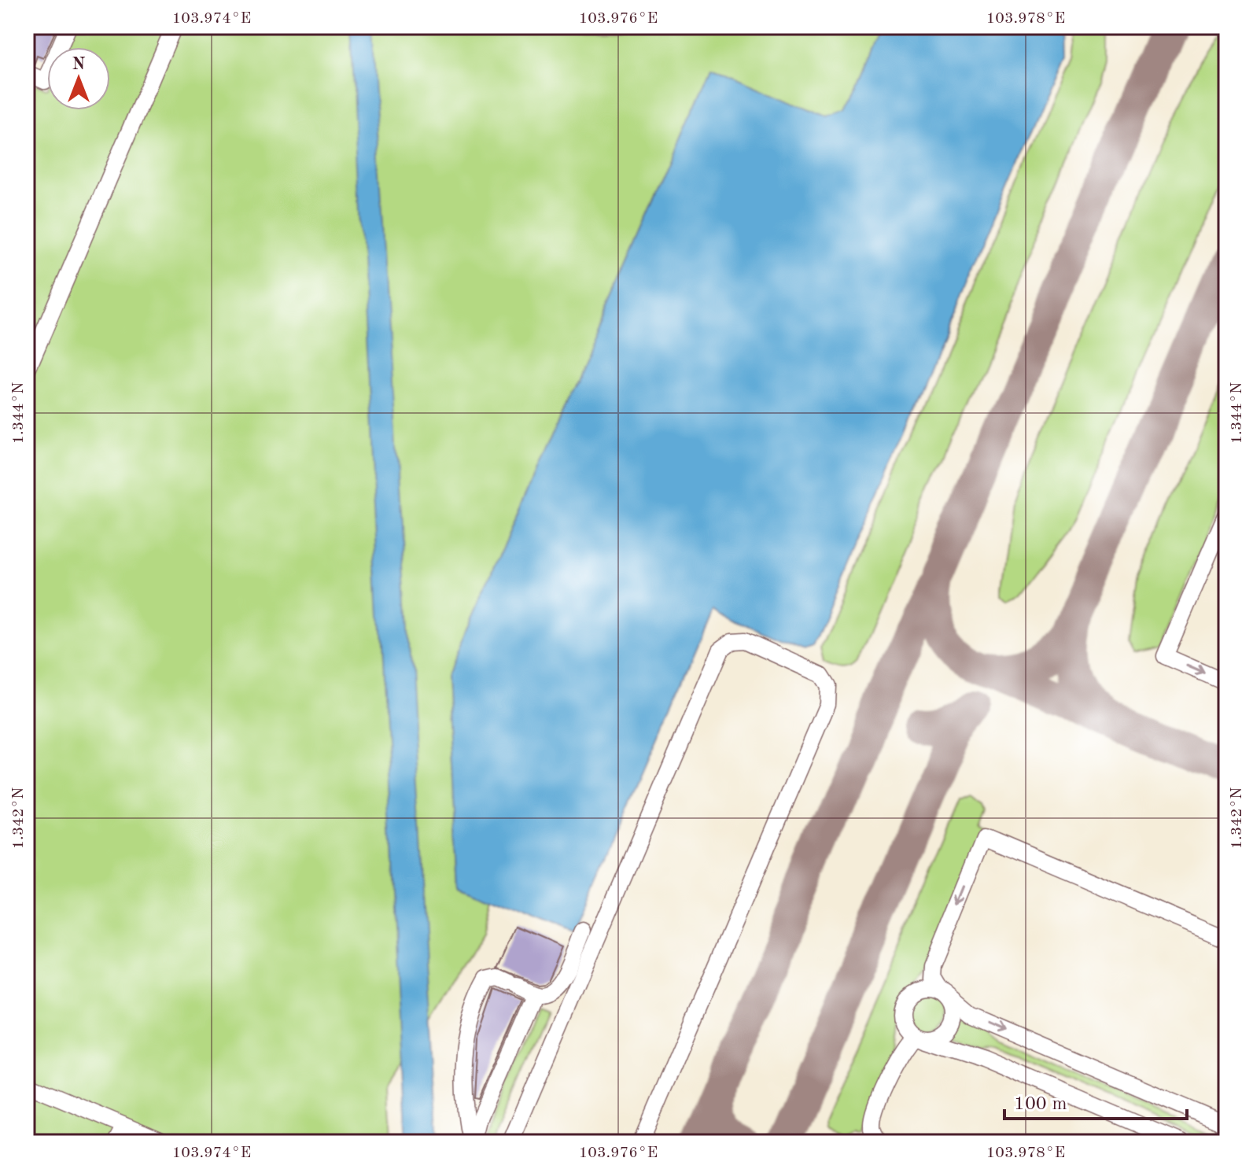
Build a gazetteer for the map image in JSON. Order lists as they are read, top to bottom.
{
  "scale_bar": "100 m",
  "north": "top",
  "coordinates": [
    "103.974°E",
    "103.976°E",
    "103.978°E",
    "1.344°N",
    "1.342°N"
  ]
}
